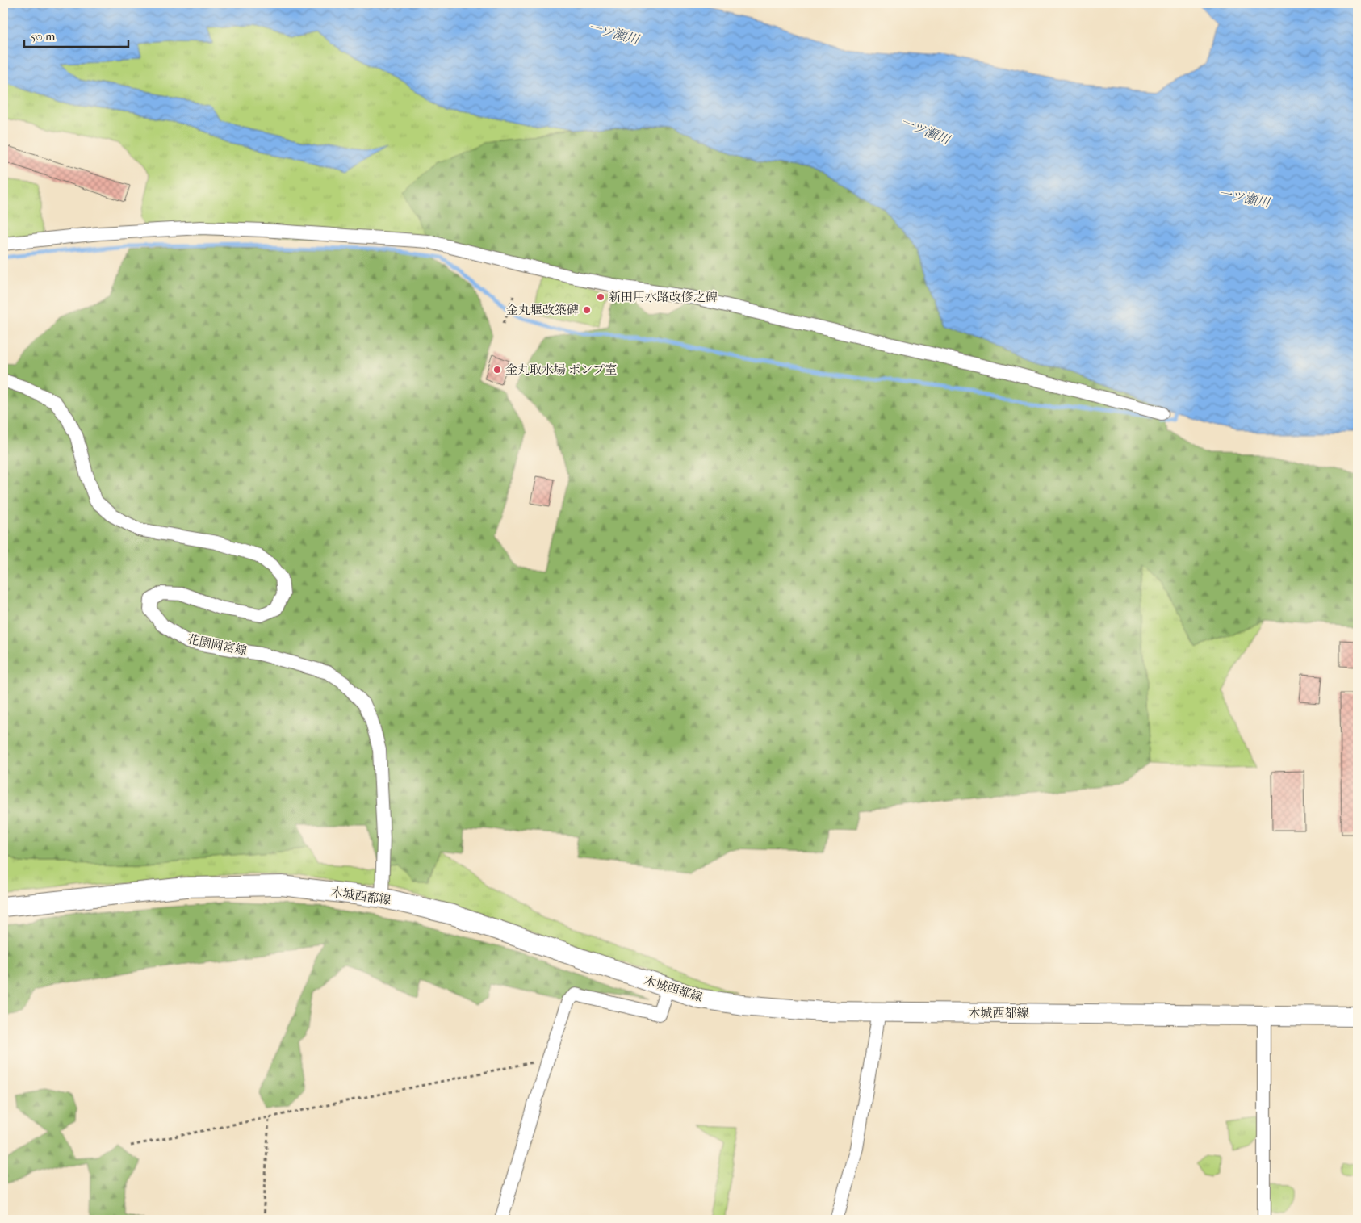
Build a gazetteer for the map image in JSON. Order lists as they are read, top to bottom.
{
  "streets": {
    "main road": ["木城西都線"],
    "street": ["花園岡富線"]
  },
  "crossings": [
    ["花園岡富線", "木城西都線"]
  ],
  "water": ["一ツ瀬川"],
  "places": ["新田用水路改修之碑", "金丸堰改築碑", "金丸取水場 ポンプ室"],
  "scale_bar": "50 m"
}
